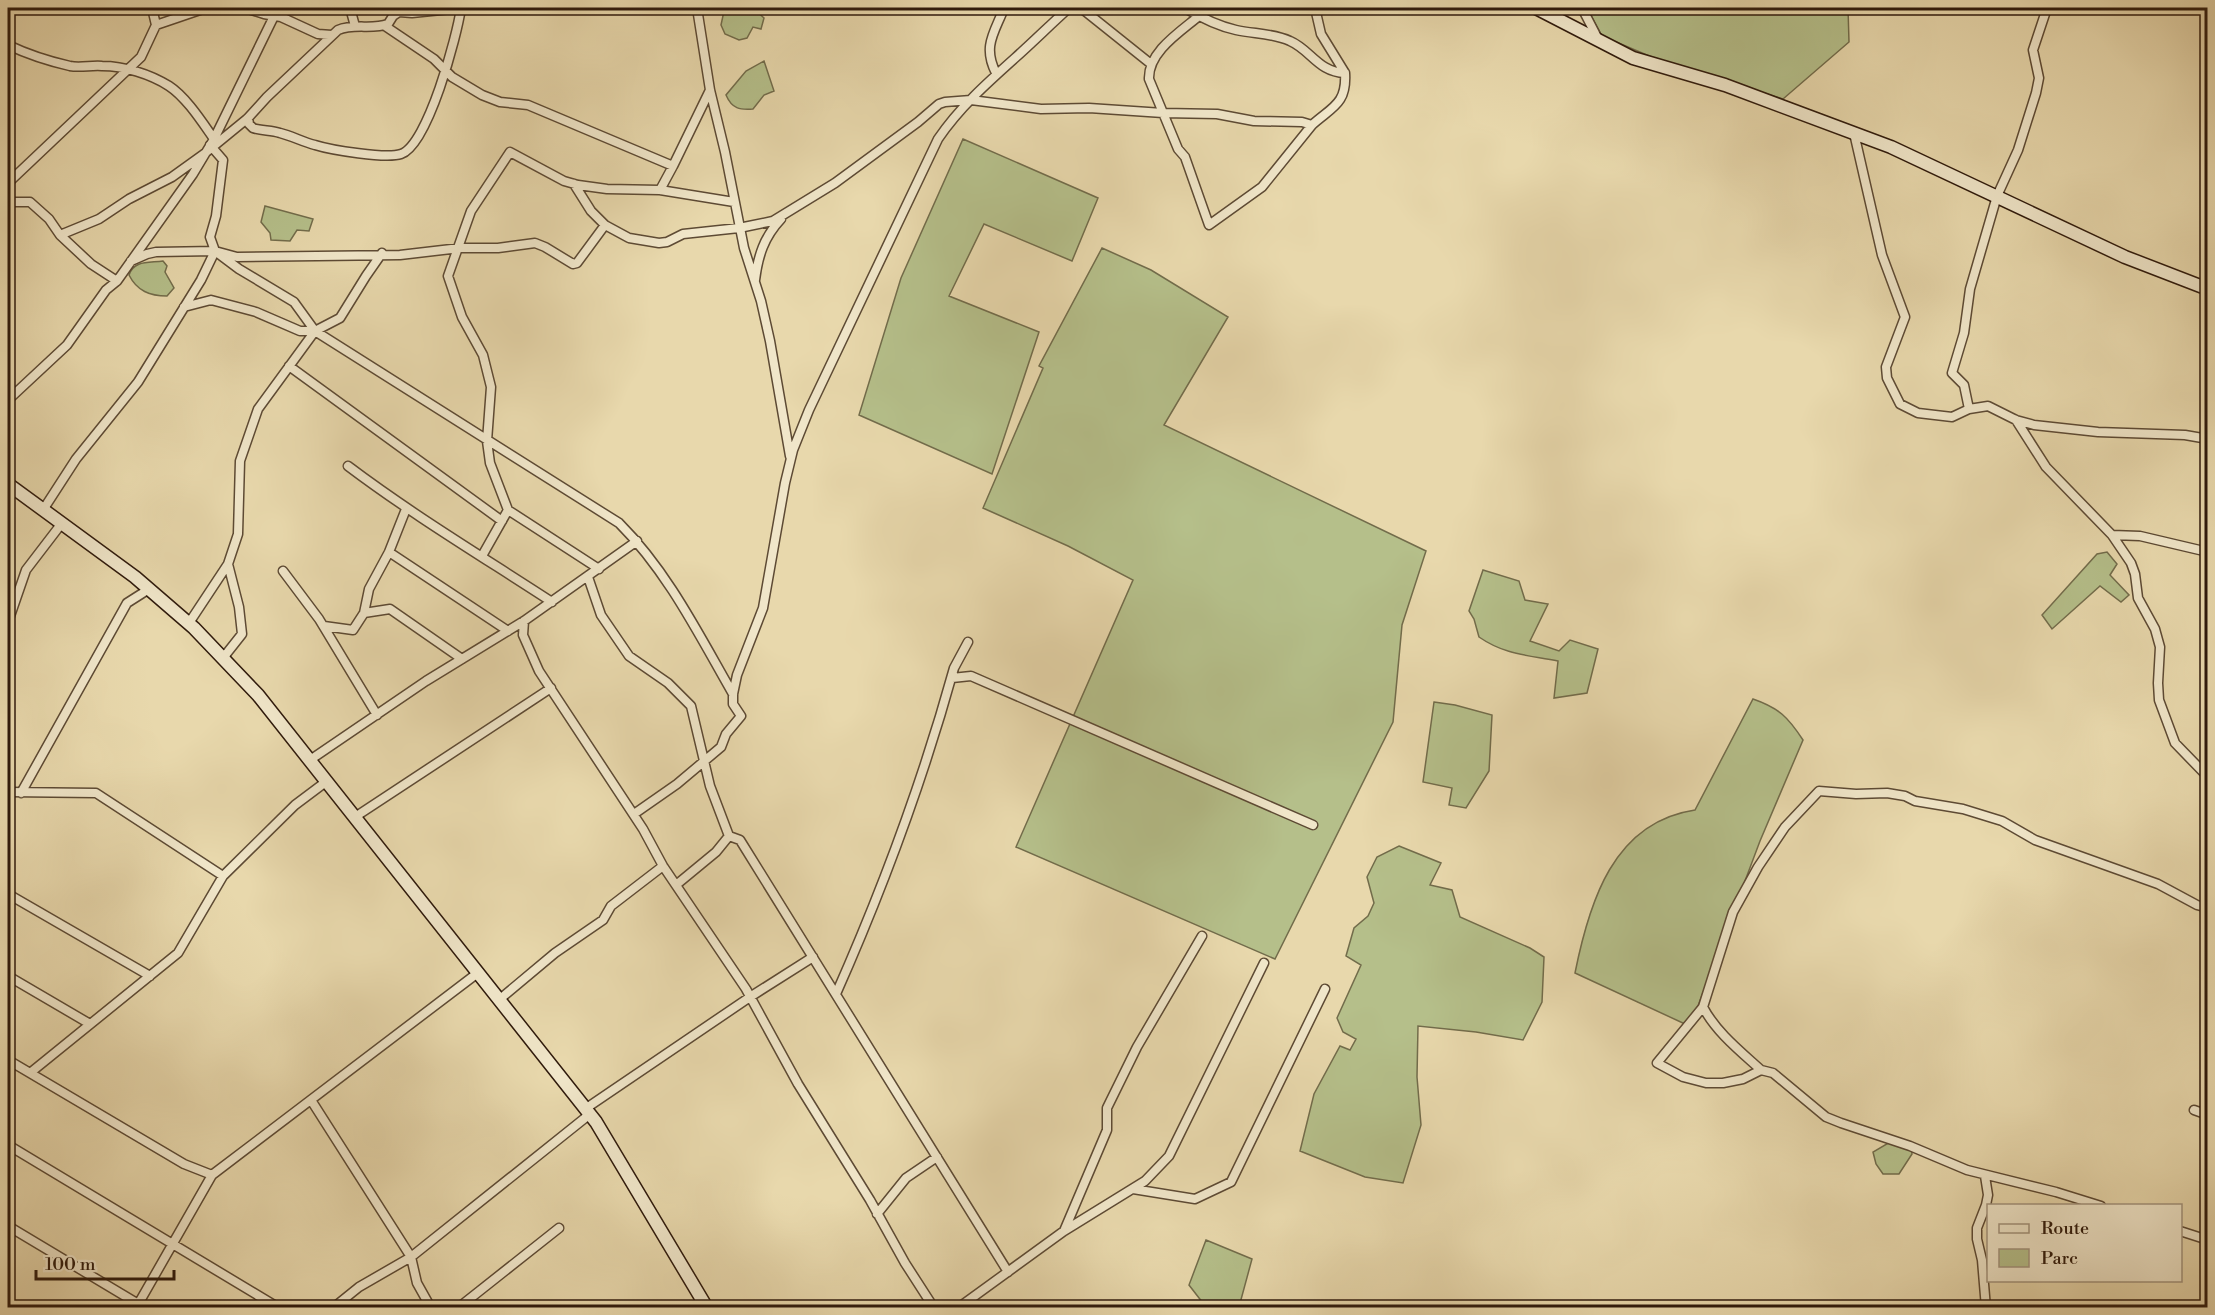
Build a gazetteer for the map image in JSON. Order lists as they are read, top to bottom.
{
  "legend": ["Route", "Parc"],
  "scale_bar": "100 m"
}
